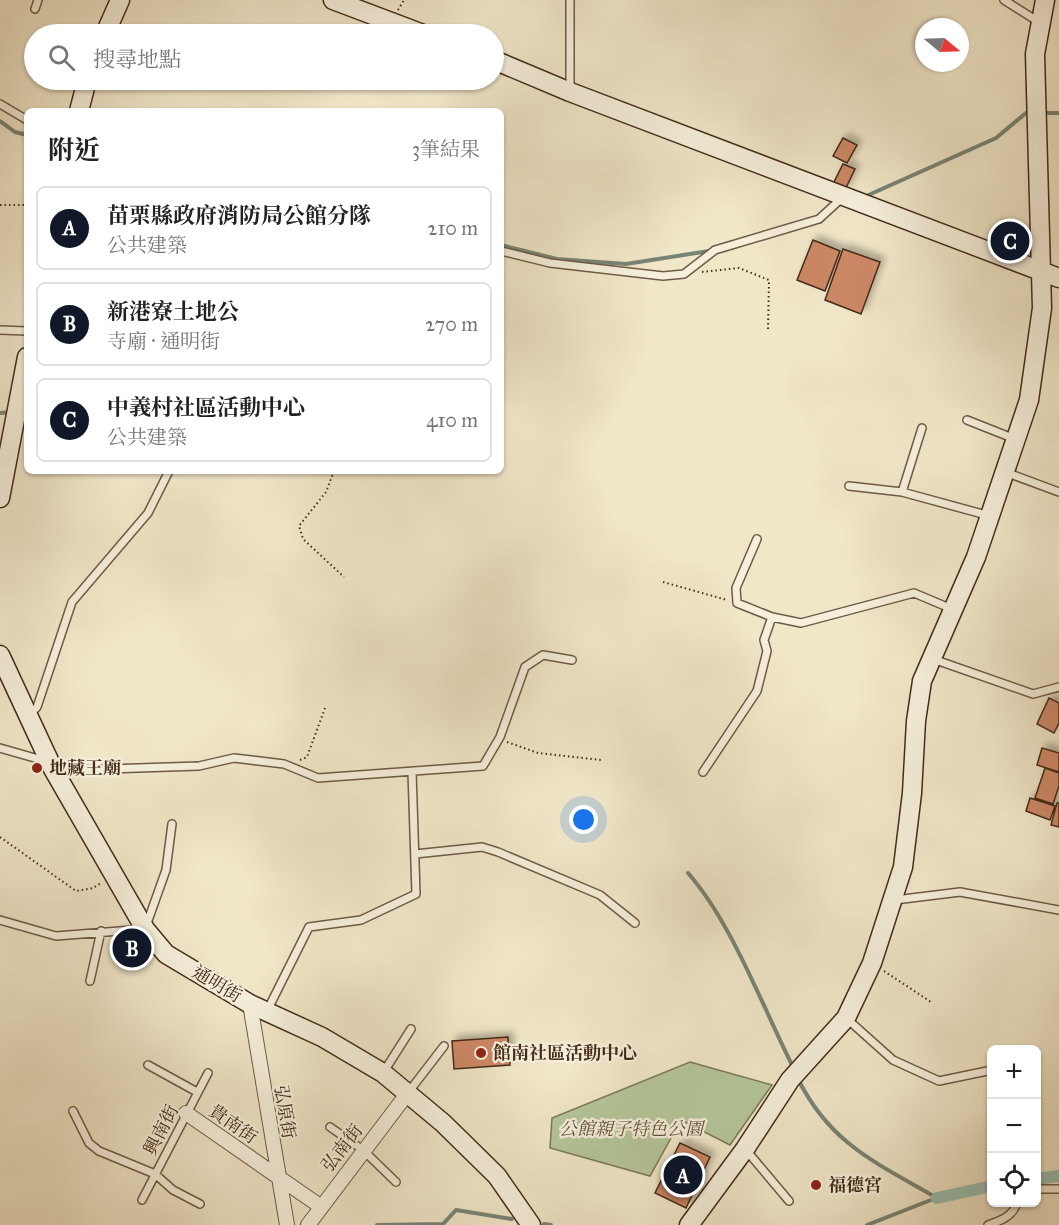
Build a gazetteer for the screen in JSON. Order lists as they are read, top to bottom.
{
  "streets": {
    "street": [
      "通明街",
      "弘原街",
      "貴南街",
      "弘南街"
    ],
    "lane": ["興南街"]
  },
  "crossings": [
    ["通明街", "弘原街"],
    ["通明街", "弘南街"],
    ["弘原街", "貴南街"],
    ["貴南街", "興南街"],
    ["貴南街", "弘南街"]
  ],
  "parks": ["公館親子特色公園"],
  "places": ["地藏王廟", "館南社區活動中心", "福德宮"],
  "north": "right",
  "page": {
    "search": "搜尋地點",
    "heading": ["附近", "3筆結果"],
    "list": [
      {
        "mark": "A",
        "name": "苗栗縣政府消防局公館分隊",
        "note": "公共建築",
        "value": "210 m"
      },
      {
        "mark": "B",
        "name": "新港寮土地公",
        "note": "寺廟 · 通明街",
        "value": "270 m"
      },
      {
        "mark": "C",
        "name": "中義村社區活動中心",
        "note": "公共建築",
        "value": "410 m"
      }
    ],
    "pins": ["C", "B", "A"],
    "map_buttons": ["+", "−"]
  }
}
